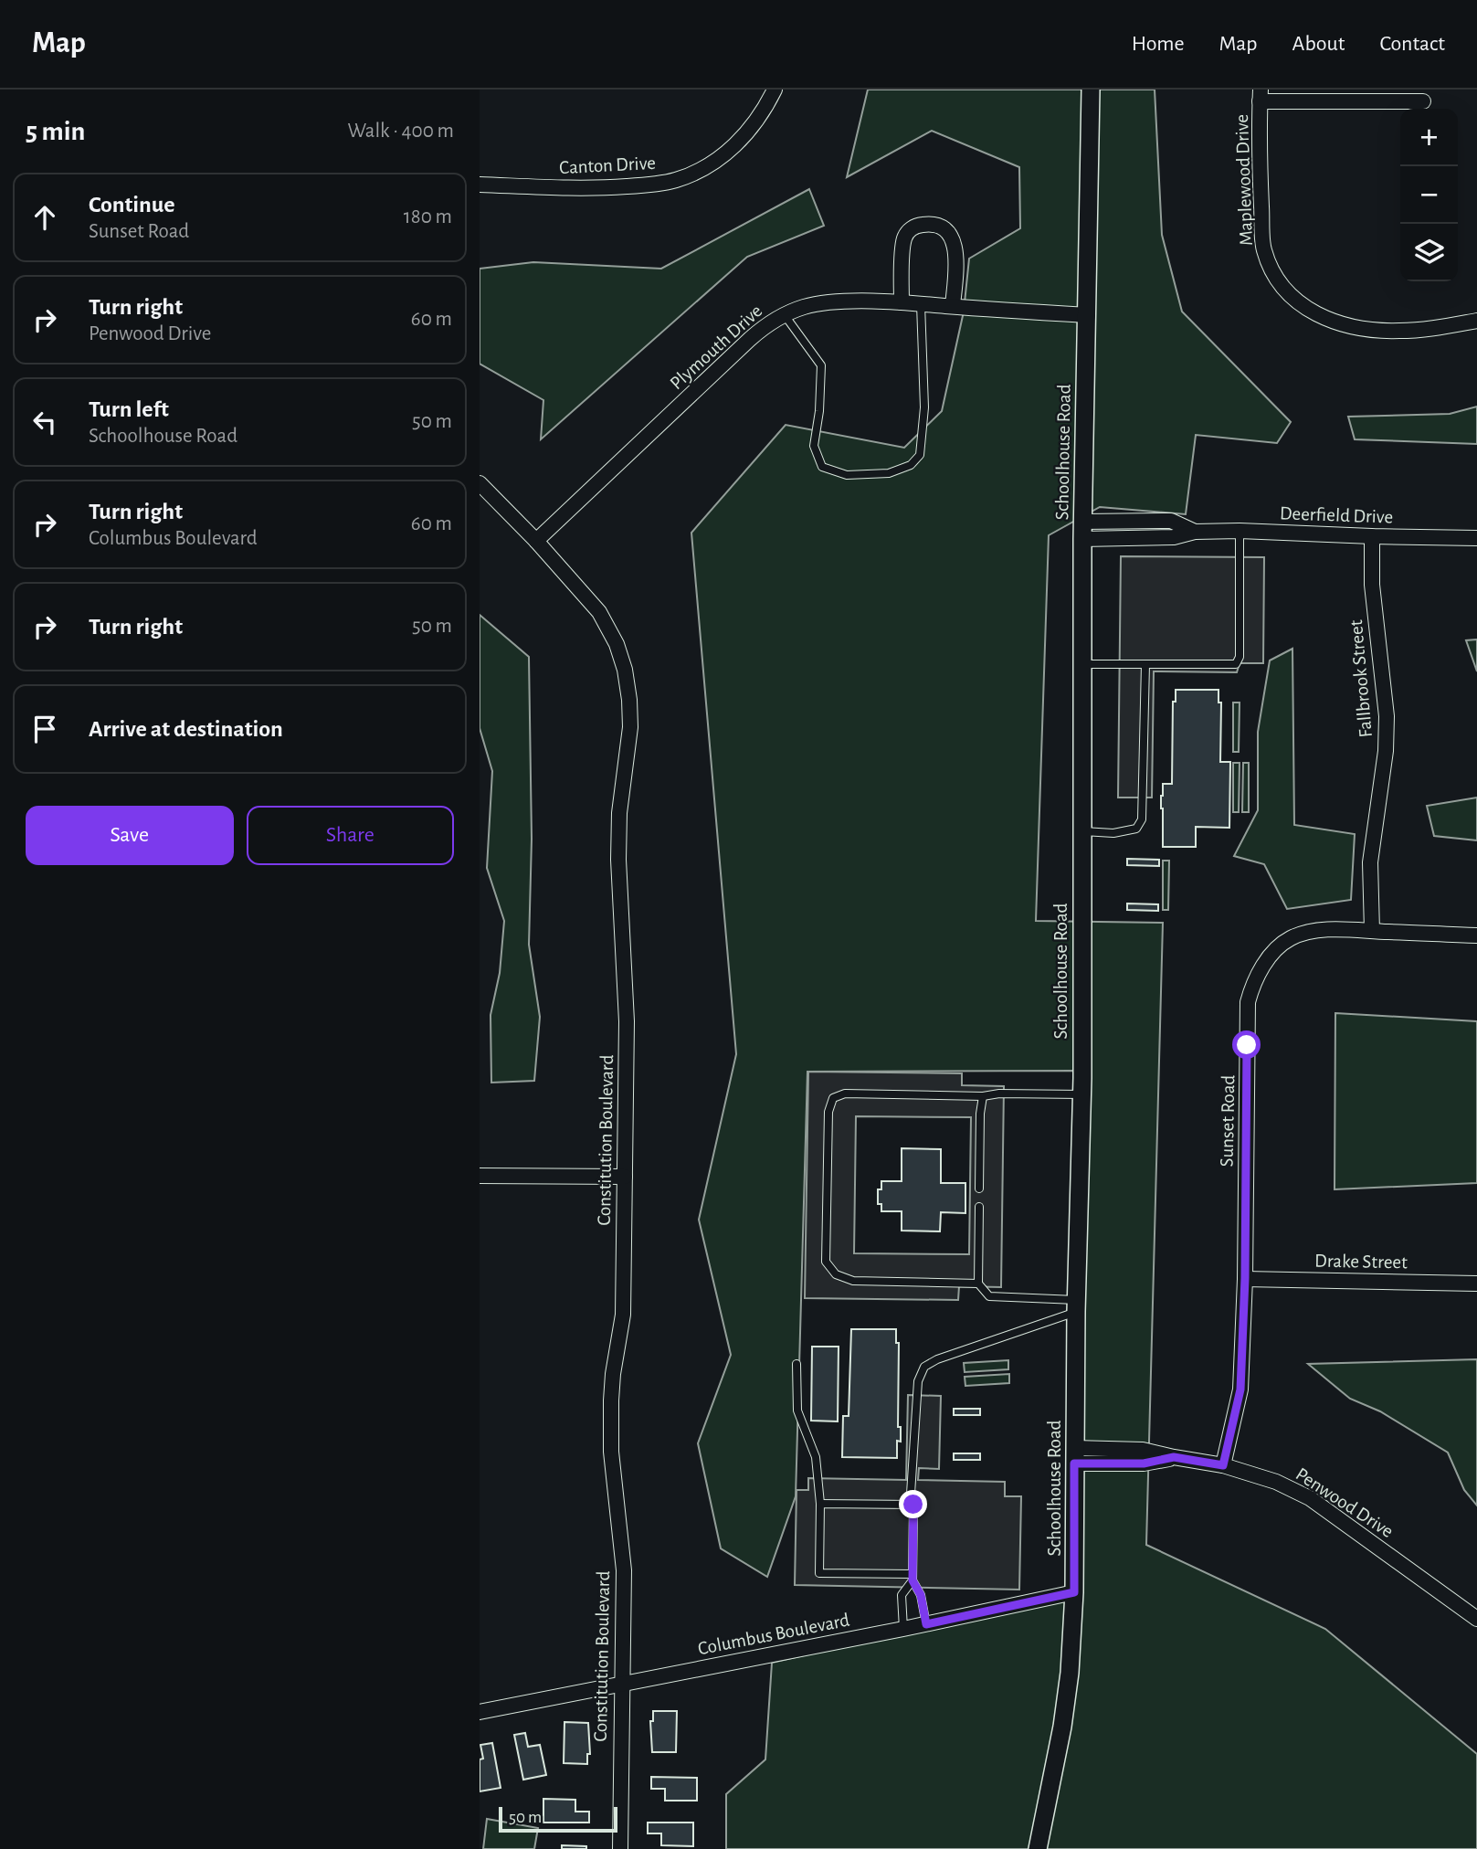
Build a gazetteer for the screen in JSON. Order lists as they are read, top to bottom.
{
  "streets": {
    "street": [
      "Canton Drive",
      "Maplewood Drive",
      "Plymouth Drive",
      "Schoolhouse Road",
      "Deerfield Drive",
      "Fallbrook Street",
      "Sunset Road",
      "Constitution Boulevard",
      "Drake Street",
      "Penwood Drive",
      "Columbus Boulevard"
    ]
  },
  "crossings": [
    ["Plymouth Drive", "Schoolhouse Road"],
    ["Plymouth Drive", "Constitution Boulevard"],
    ["Schoolhouse Road", "Deerfield Drive"],
    ["Schoolhouse Road", "Penwood Drive"],
    ["Schoolhouse Road", "Columbus Boulevard"],
    ["Deerfield Drive", "Fallbrook Street"],
    ["Fallbrook Street", "Sunset Road"],
    ["Sunset Road", "Drake Street"],
    ["Sunset Road", "Penwood Drive"],
    ["Constitution Boulevard", "Columbus Boulevard"]
  ],
  "scale_bar": "50 m",
  "page": {
    "header": "Map",
    "nav": [
      "Home",
      "Map",
      "About",
      "Contact"
    ],
    "heading": ["5 min", "Walk · 400 m"],
    "map_buttons": ["+", "−"],
    "list": [
      ["Continue", "Sunset Road", "180 m"],
      ["Turn right", "Penwood Drive", "60 m"],
      ["Turn left", "Schoolhouse Road", "50 m"],
      ["Turn right", "Columbus Boulevard", "60 m"],
      ["Turn right", "50 m"],
      "Arrive at destination"
    ],
    "buttons": ["Save", "Share"],
    "scale": "50 m"
  }
}
